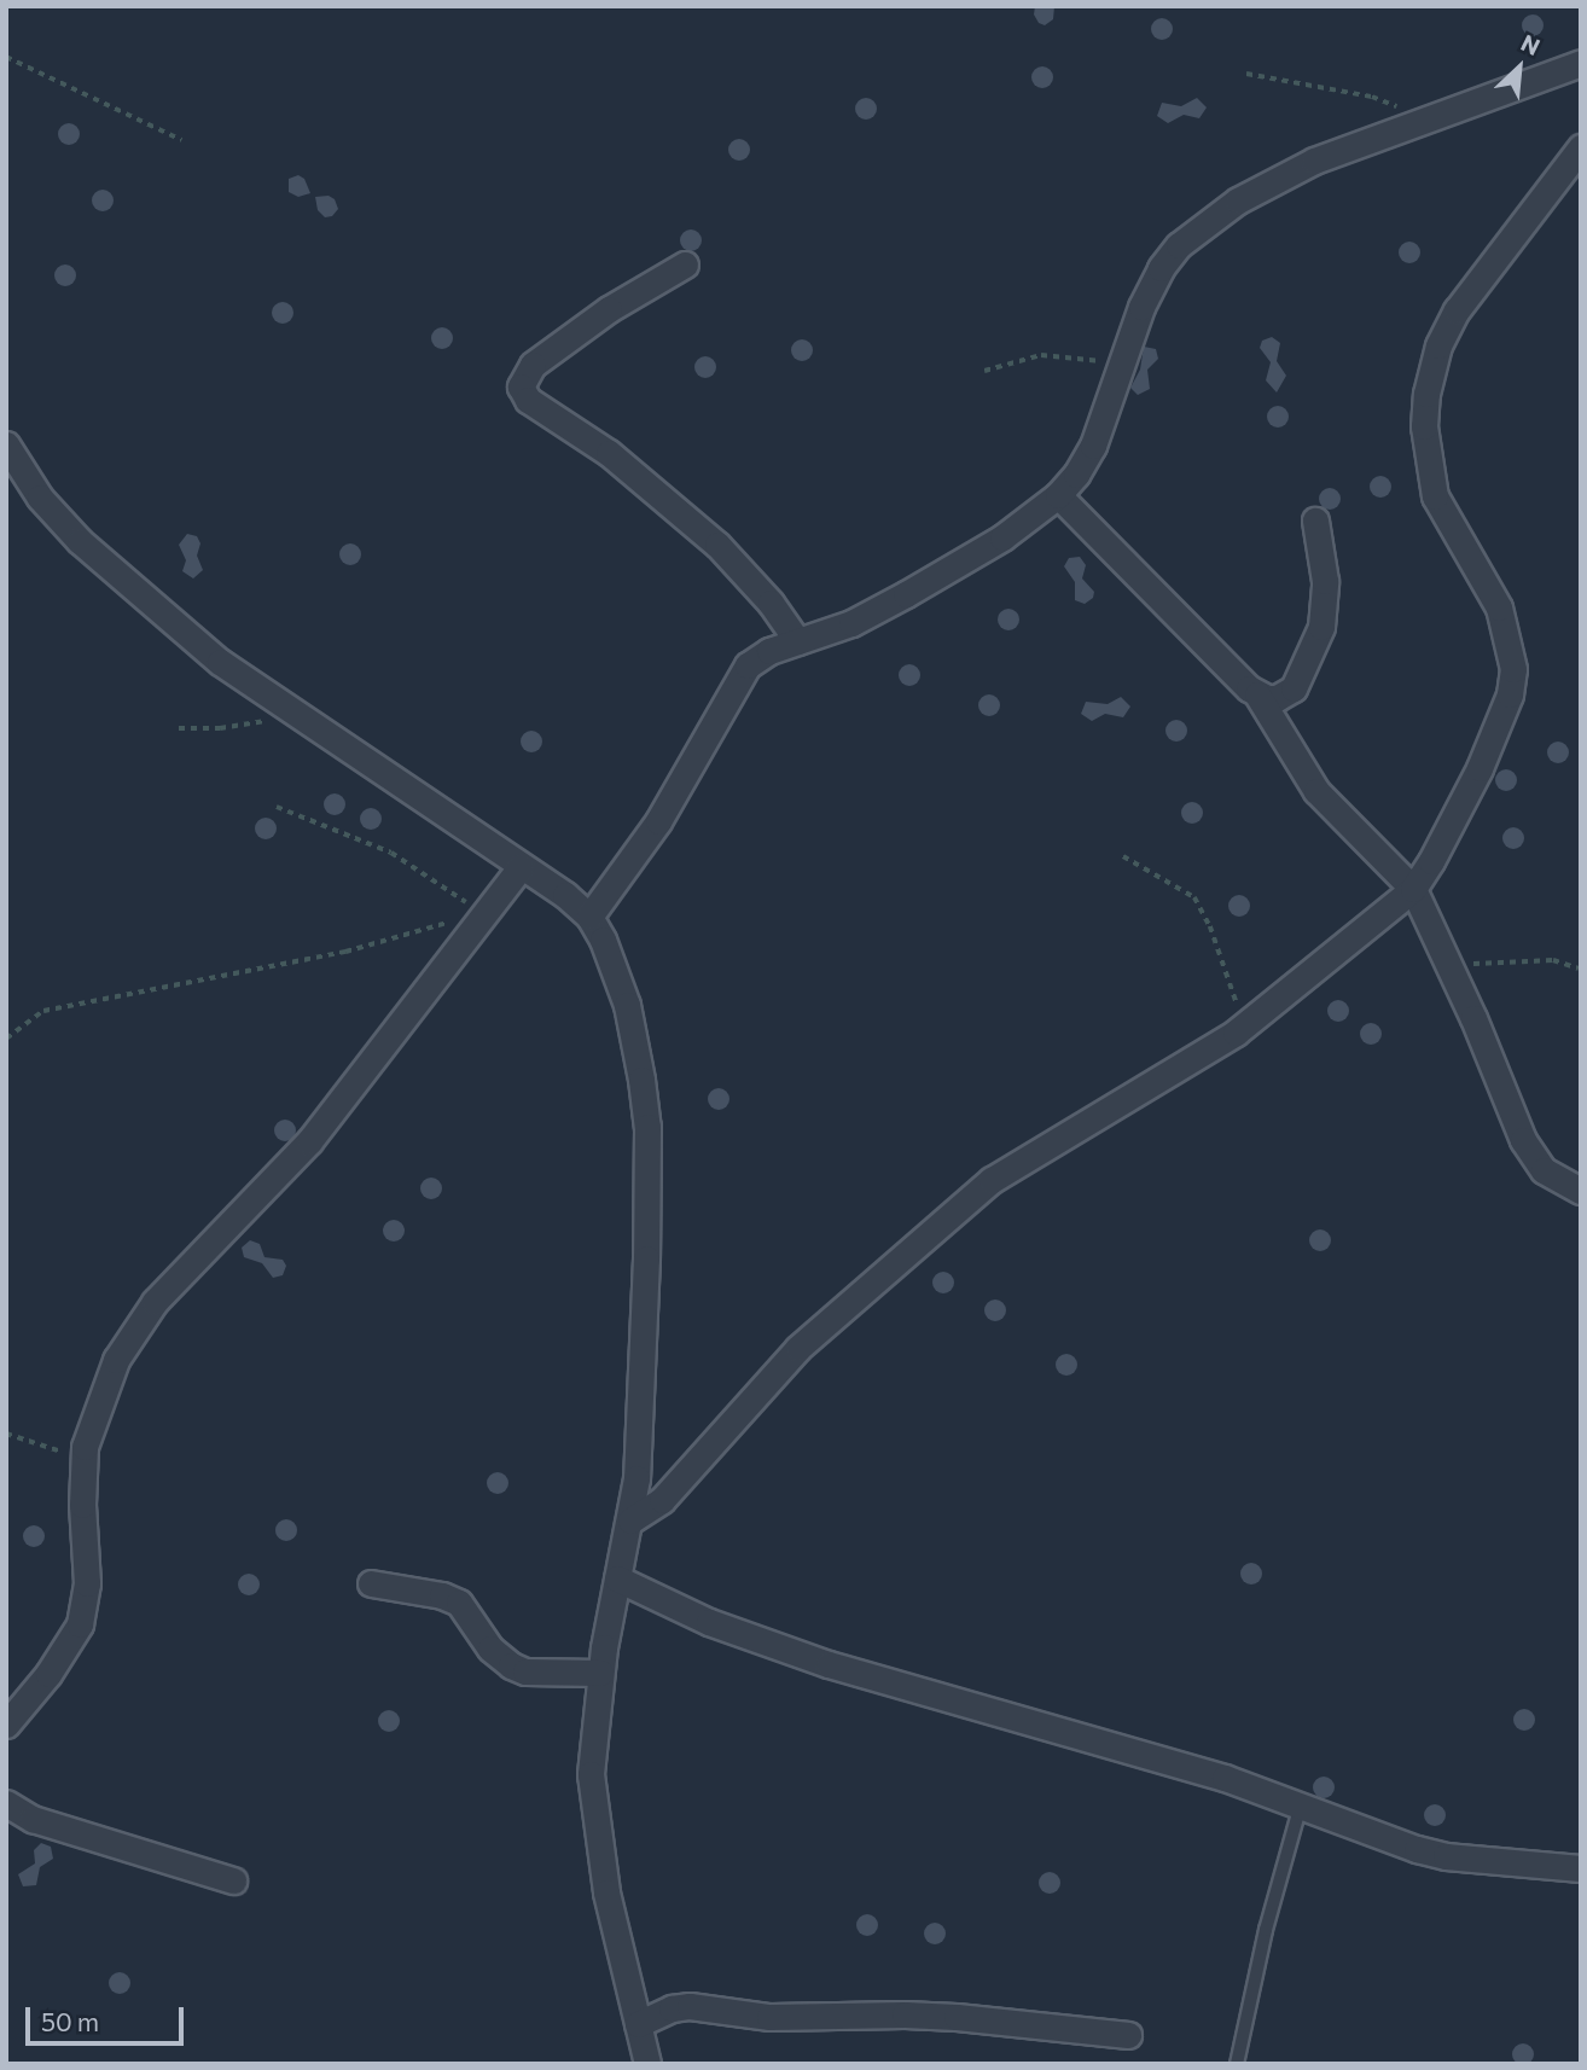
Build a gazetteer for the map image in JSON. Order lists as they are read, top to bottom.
{
  "scale_bar": "50 m",
  "north": "top right"
}
